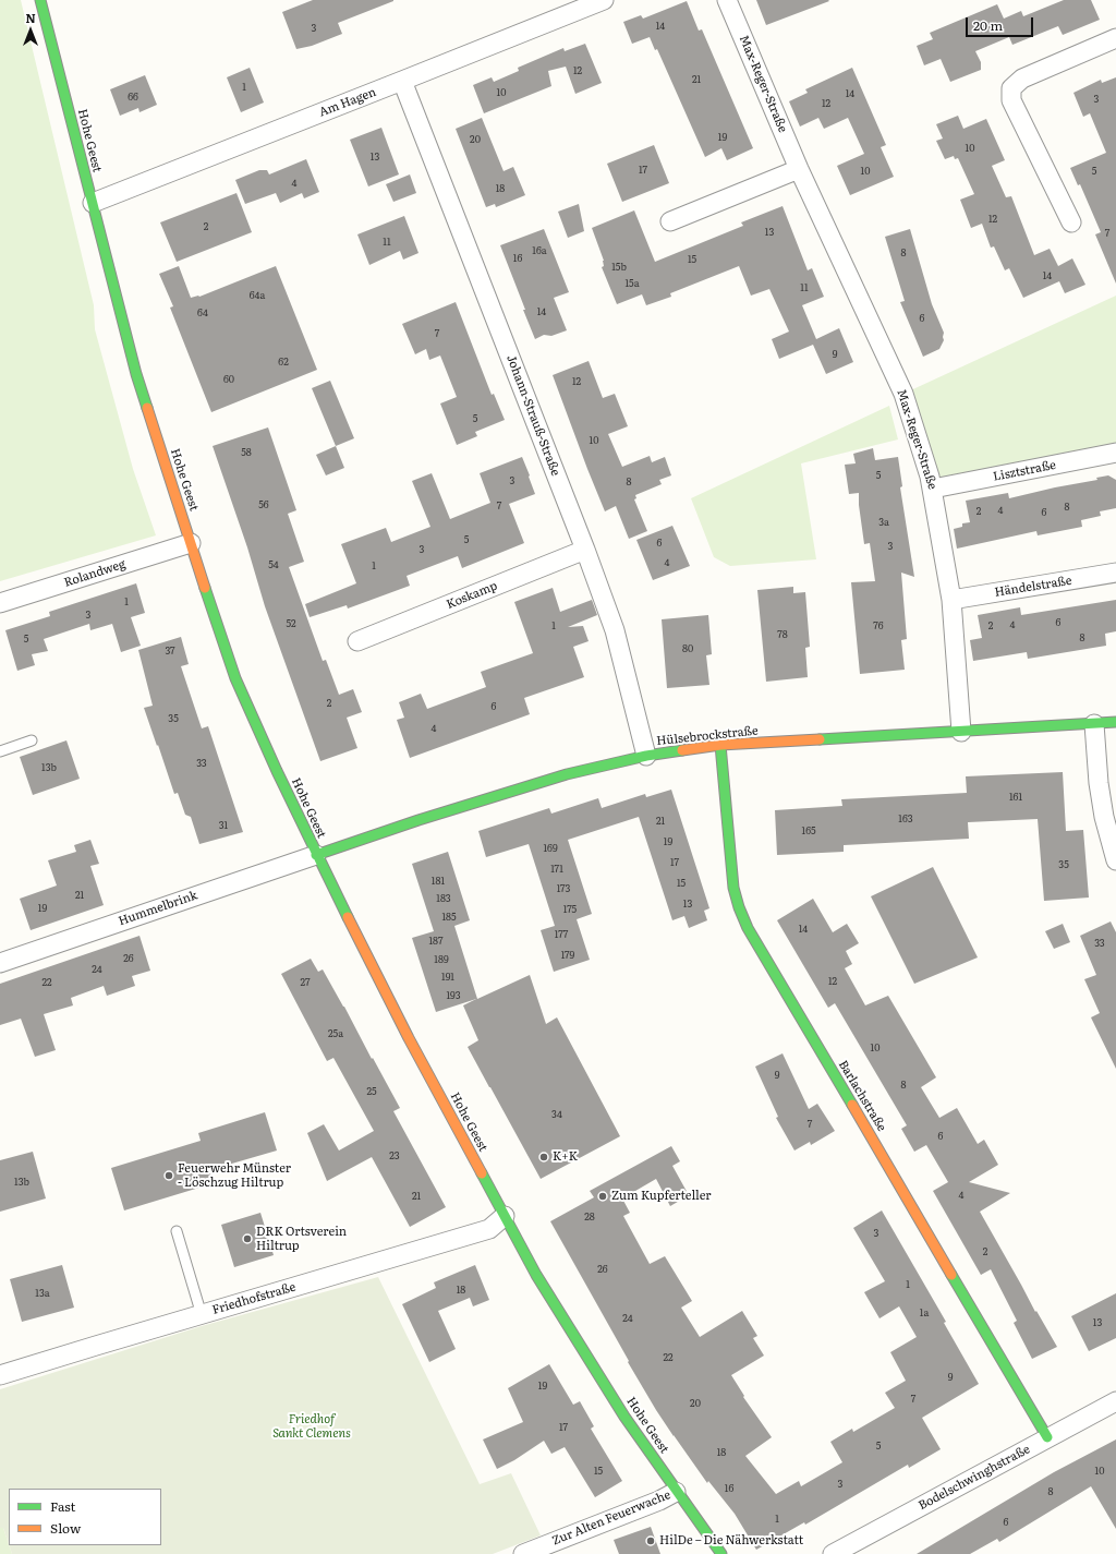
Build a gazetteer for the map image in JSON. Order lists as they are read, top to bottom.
{
  "streets": {
    "street": [
      "Max-Reger-Straße",
      "Am Hagen",
      "Hohe Geest",
      "Johann-Strauß-Straße",
      "Lisztstraße",
      "Rolandweg",
      "Händelstraße",
      "Koskamp",
      "Hülsebrockstraße",
      "Hummelbrink",
      "Barlachstraße",
      "Friedhofstraße",
      "Bodelschwinghstraße",
      "Zur Alten Feuerwache"
    ]
  },
  "crossings": [
    ["Max-Reger-Straße", "Lisztstraße"],
    ["Max-Reger-Straße", "Händelstraße"],
    ["Max-Reger-Straße", "Hülsebrockstraße"],
    ["Am Hagen", "Hohe Geest"],
    ["Am Hagen", "Johann-Strauß-Straße"],
    ["Hohe Geest", "Rolandweg"],
    ["Hohe Geest", "Hülsebrockstraße"],
    ["Hohe Geest", "Hummelbrink"],
    ["Hohe Geest", "Friedhofstraße"],
    ["Hohe Geest", "Zur Alten Feuerwache"],
    ["Johann-Strauß-Straße", "Koskamp"],
    ["Johann-Strauß-Straße", "Hülsebrockstraße"],
    ["Hülsebrockstraße", "Hummelbrink"],
    ["Hülsebrockstraße", "Barlachstraße"],
    ["Barlachstraße", "Bodelschwinghstraße"]
  ],
  "parks": ["Friedhof Sankt Clemens"],
  "places": [
    "K+K",
    "Feuerwehr Münster - Löschzug Hiltrup",
    "Zum Kupferteller",
    "DRK Ortsverein Hiltrup",
    "HilDe – Die Nähwerkstatt"
  ],
  "house_numbers": [
    "14",
    "3",
    "12",
    "21",
    "1",
    "10",
    "14",
    "66",
    "3",
    "12",
    "19",
    "20",
    "10",
    "13",
    "17",
    "10",
    "5",
    "4",
    "18",
    "12",
    "2",
    "13",
    "7",
    "11",
    "16a",
    "8",
    "16",
    "15",
    "15b",
    "14",
    "15a",
    "11",
    "64a",
    "14",
    "64",
    "6",
    "7",
    "9",
    "62",
    "60",
    "12",
    "5",
    "10",
    "58",
    "5",
    "3",
    "8",
    "56",
    "7",
    "8",
    "4",
    "2",
    "6",
    "3a",
    "5",
    "6",
    "3",
    "3",
    "4",
    "54",
    "1",
    "1",
    "3",
    "6",
    "52",
    "4",
    "1",
    "76",
    "2",
    "78",
    "8",
    "5",
    "80",
    "37",
    "2",
    "6",
    "35",
    "4",
    "33",
    "13b",
    "161",
    "163",
    "21",
    "31",
    "165",
    "19",
    "169",
    "17",
    "35",
    "171",
    "181",
    "15",
    "173",
    "21",
    "183",
    "13",
    "19",
    "175",
    "185",
    "14",
    "177",
    "187",
    "33",
    "179",
    "26",
    "189",
    "24",
    "191",
    "12",
    "22",
    "27",
    "193",
    "25a",
    "10",
    "9",
    "8",
    "25",
    "34",
    "7",
    "6",
    "23",
    "13b",
    "4",
    "21",
    "28",
    "3",
    "2",
    "26",
    "1",
    "18",
    "13a",
    "1a",
    "24",
    "13",
    "22",
    "9",
    "19",
    "7",
    "20",
    "17",
    "5",
    "18",
    "15",
    "10",
    "3",
    "16",
    "8",
    "1",
    "6"
  ],
  "legend": ["Fast", "Slow"],
  "scale_bar": "20 m",
  "north": "top"
}
